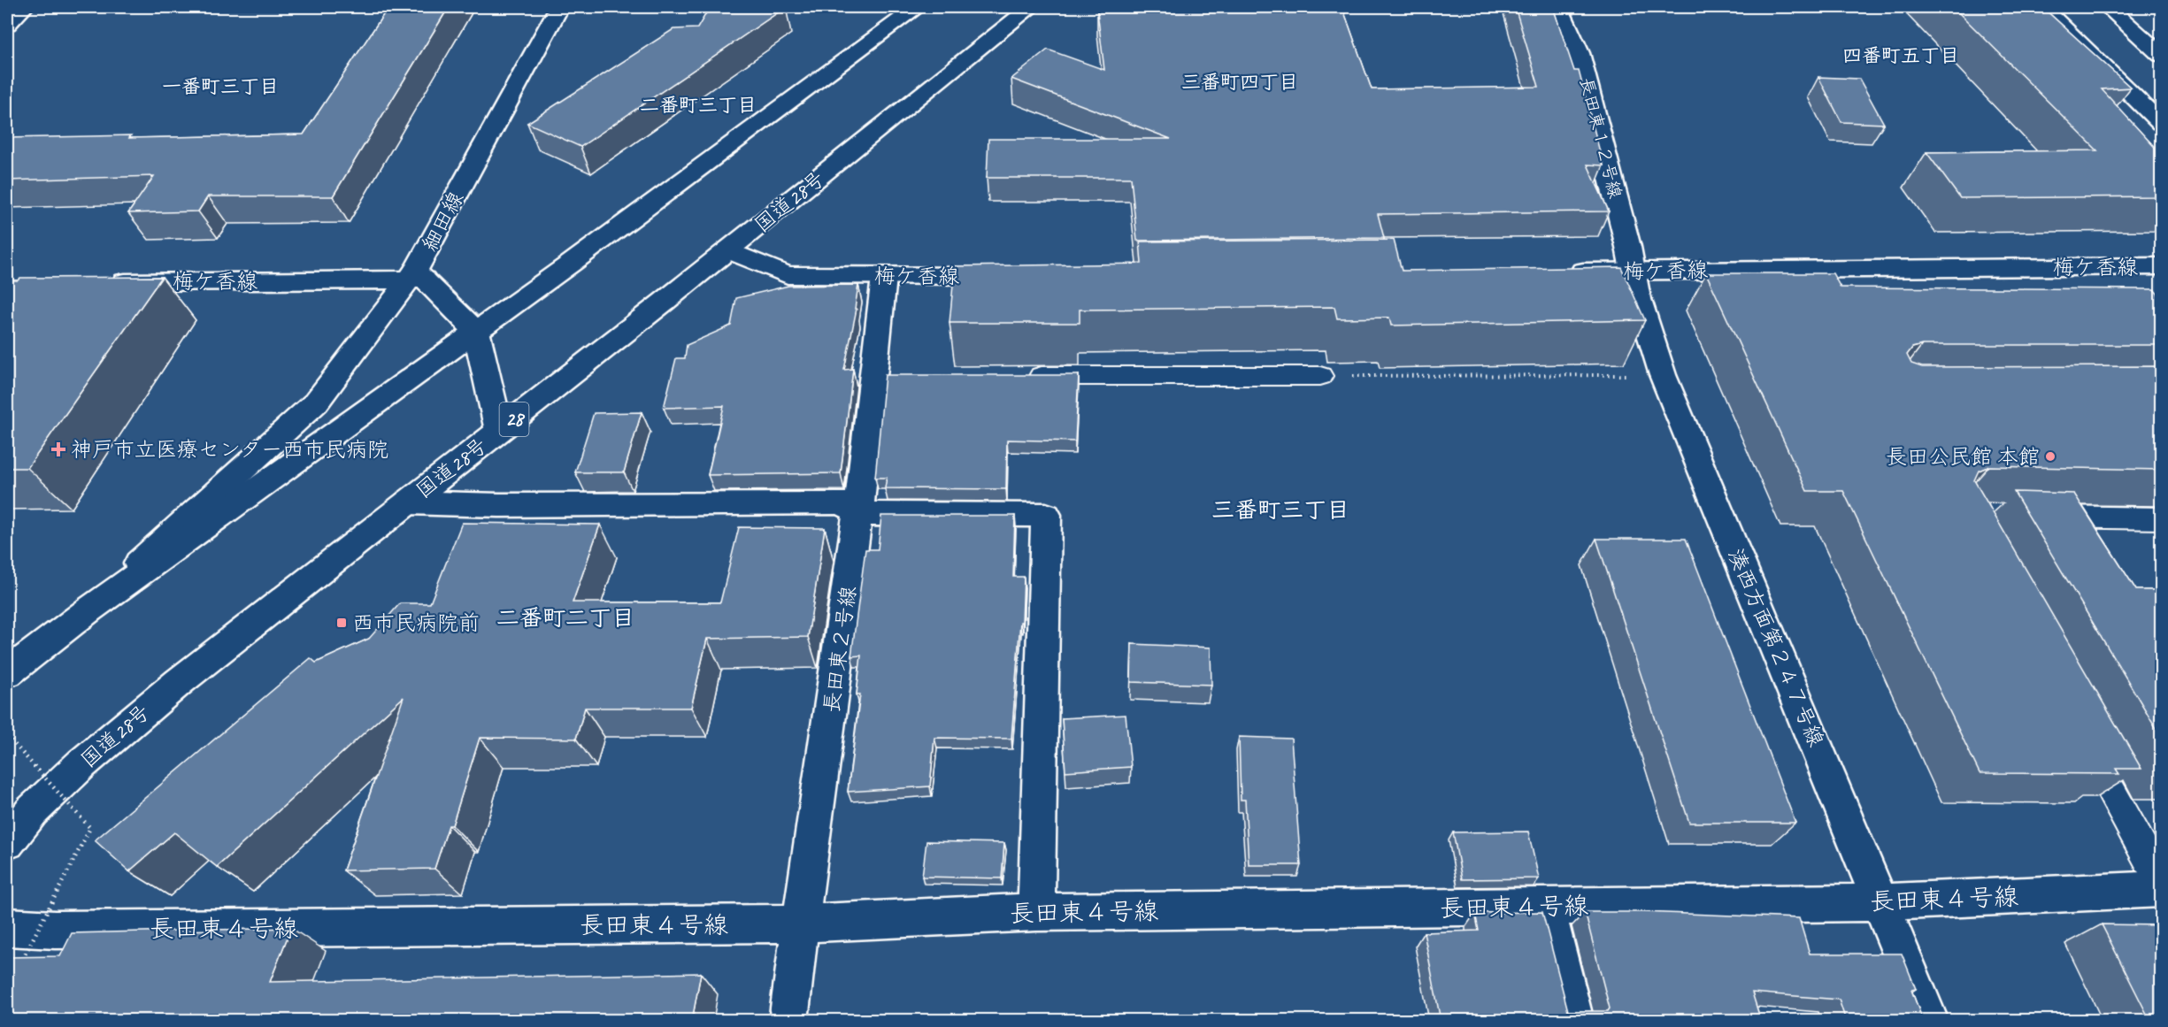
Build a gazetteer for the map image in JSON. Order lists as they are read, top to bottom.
{
  "streets": {
    "main road": [
      "長田東１２号線",
      "国道28号",
      "細田線",
      "梅ケ香線",
      "28",
      "湊西方面第２４７号線",
      "長田東２号線",
      "長田東４号線"
    ]
  },
  "crossings": [
    ["長田東１２号線", "梅ケ香線"],
    ["長田東１２号線", "湊西方面第２４７号線"],
    ["国道28号", "梅ケ香線"],
    ["細田線", "梅ケ香線"],
    ["梅ケ香線", "湊西方面第２４７号線"],
    ["梅ケ香線", "長田東２号線"],
    ["湊西方面第２４７号線", "長田東４号線"],
    ["長田東２号線", "長田東４号線"]
  ],
  "districts": [
    "四番町五丁目",
    "三番町四丁目",
    "一番町三丁目",
    "二番町三丁目",
    "三番町三丁目",
    "二番町二丁目"
  ],
  "places": {
    "health": ["神戸市立医療センター西市民病院"],
    "other": ["長田公民館 本館"],
    "transit": ["西市民病院前"]
  }
}
